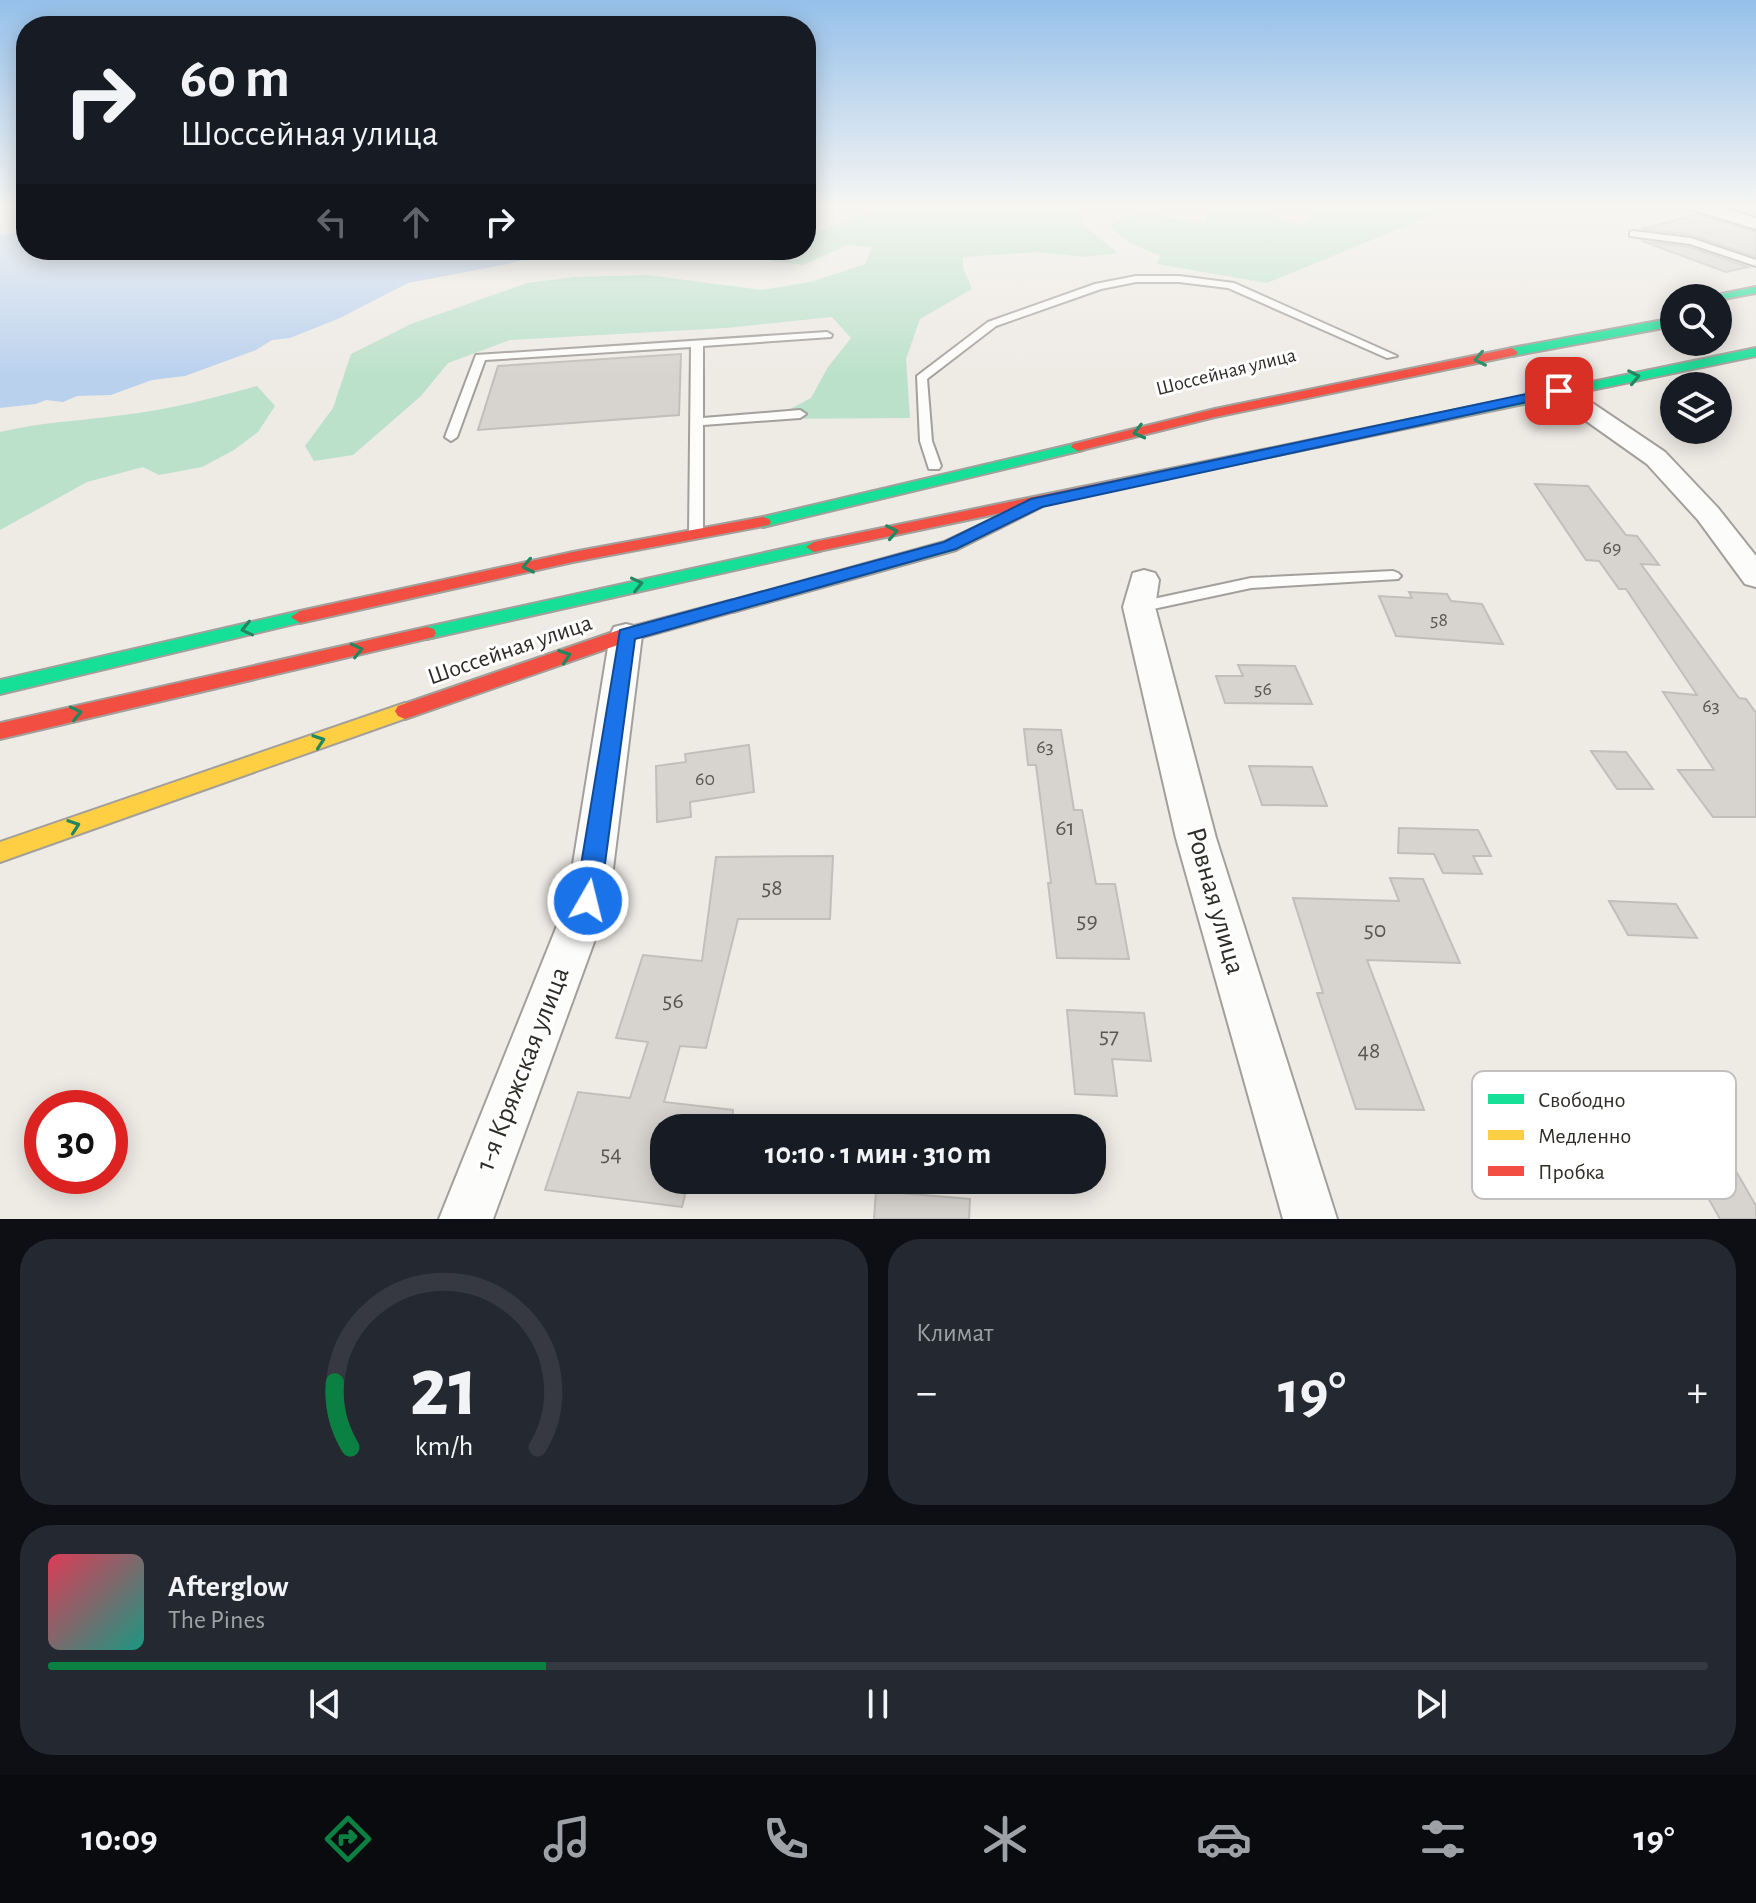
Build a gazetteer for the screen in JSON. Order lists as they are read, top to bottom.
{
  "streets": {
    "main road": ["Шоссейная улица"],
    "street": ["Ровная улица", "1-я Кряжская улица"]
  },
  "crossings": [
    ["Шоссейная улица", "1-я Кряжская улица"]
  ],
  "house_numbers": [
    "69",
    "58",
    "56",
    "63",
    "63",
    "60",
    "61",
    "58",
    "59",
    "50",
    "56",
    "57",
    "48",
    "54"
  ],
  "legend": ["Свободно", "Медленно", "Пробка"],
  "page": {
    "turn": ["60 m", "Шоссейная улица"],
    "limit": "30",
    "trip": "10:10 · 1 мин · 310 m",
    "tile": "Климат",
    "heat": ["−", "19°", "+"],
    "song": ["Afterglow", "The Pines"],
    "tabs": ["10:09", "19°"],
    "gauge": ["21", "km/h"]
  }
}
